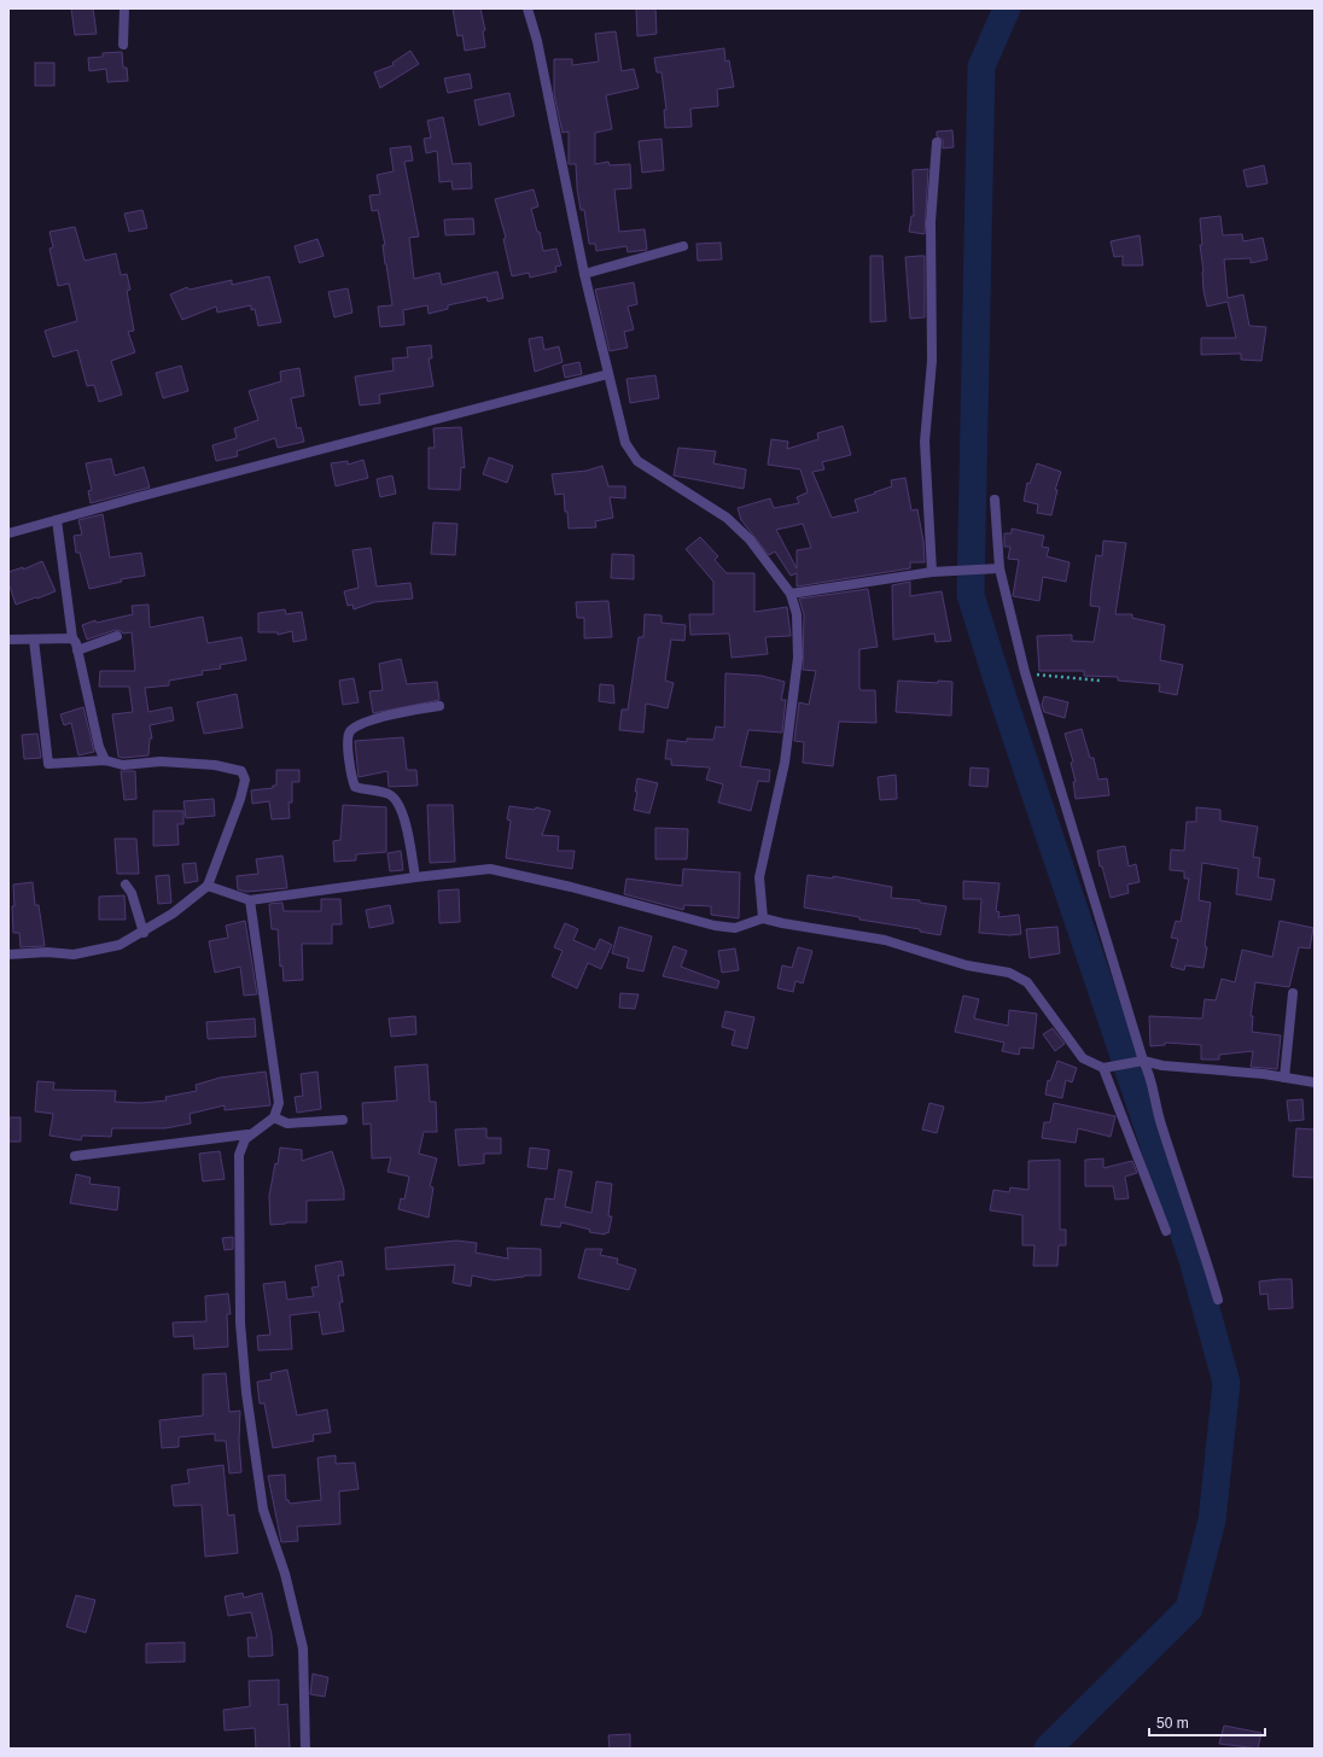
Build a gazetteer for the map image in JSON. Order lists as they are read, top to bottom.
{
  "scale_bar": "50 m"
}
